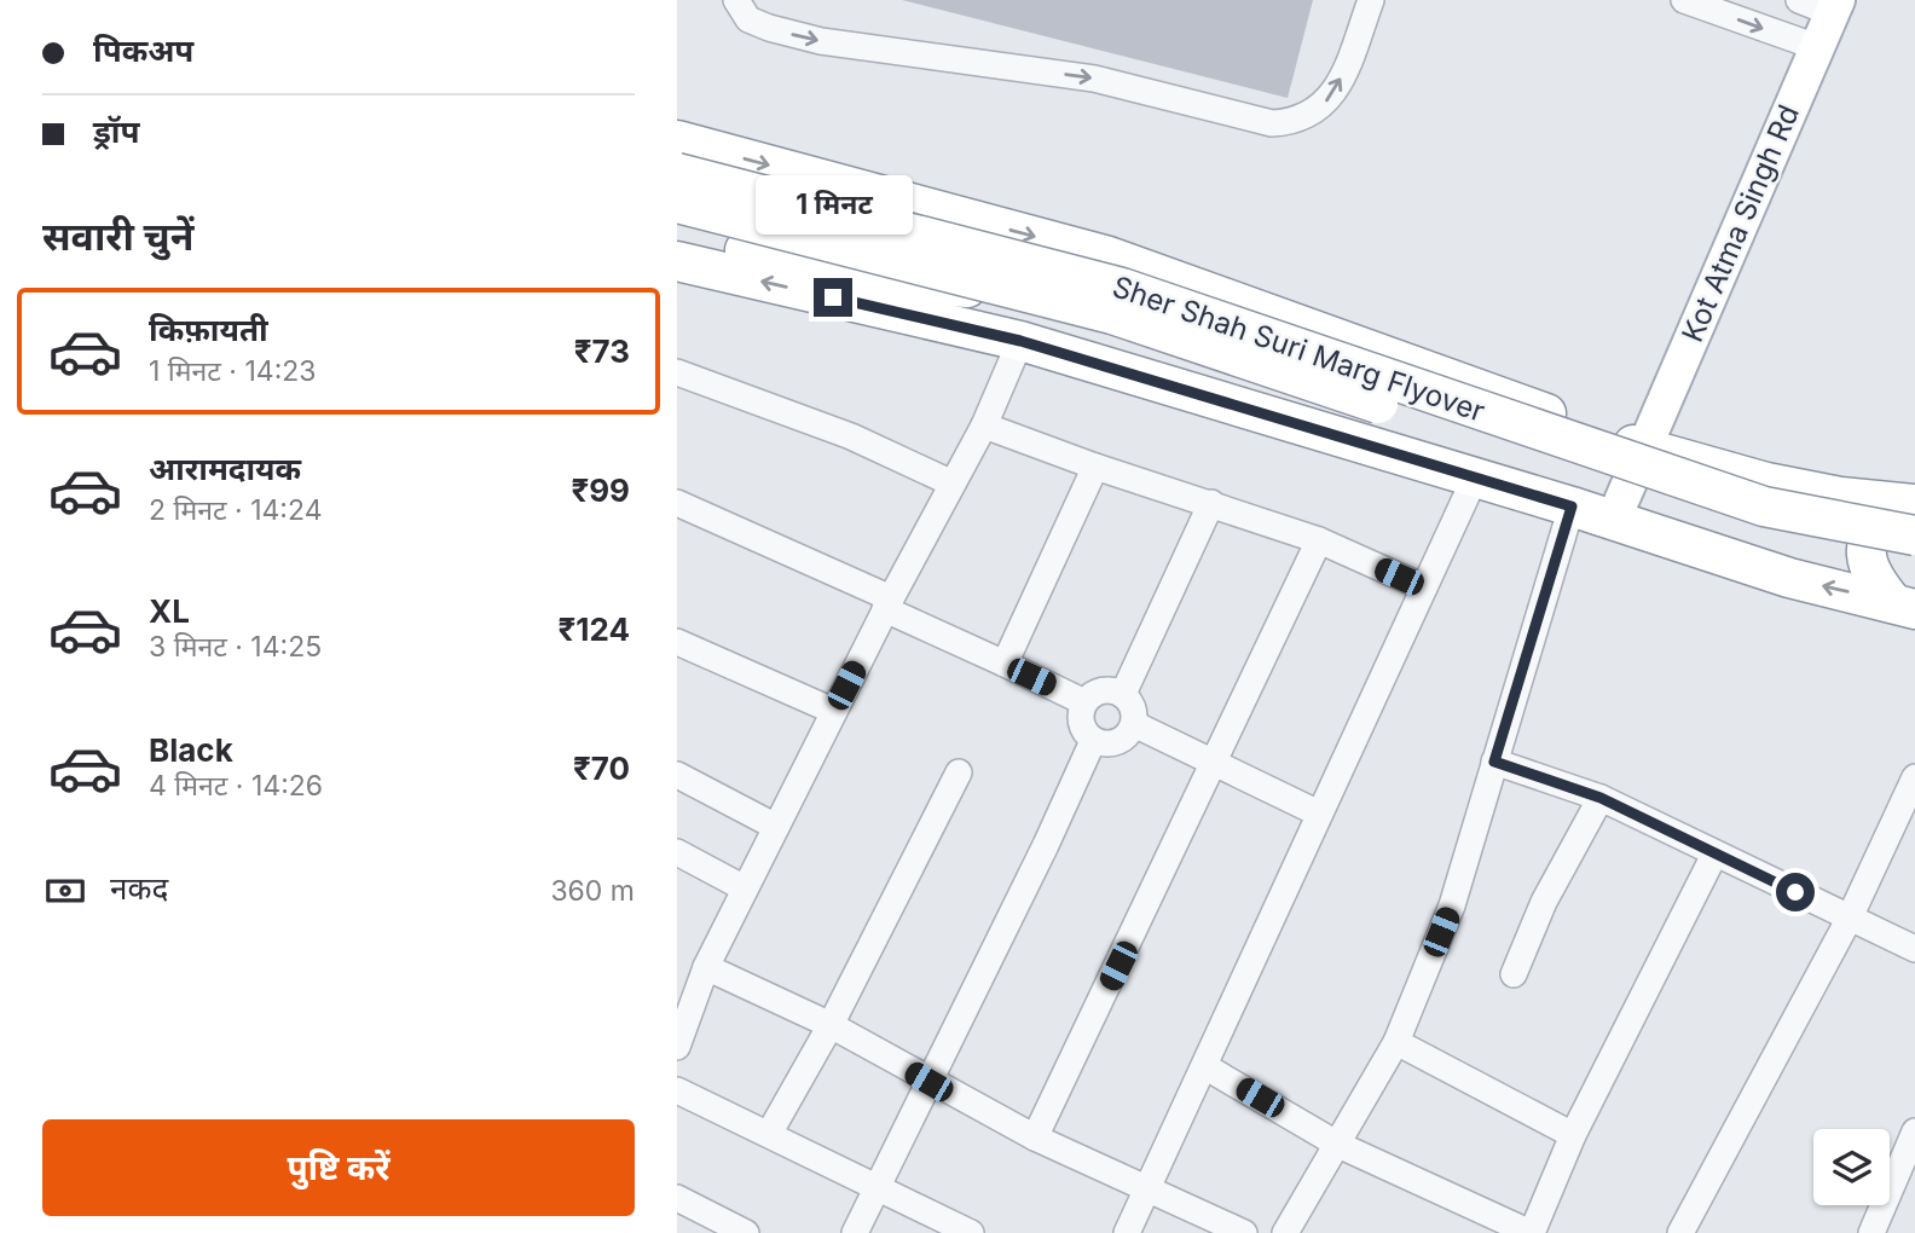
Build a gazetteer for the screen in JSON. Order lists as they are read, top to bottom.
{
  "streets": {
    "highway": ["Sher Shah Suri Marg Flyover"],
    "main road": ["Kot Atma Singh Rd"]
  },
  "page": {
    "banner": ["पिकअप", "ड्रॉप"],
    "bubble": "1 मिनट",
    "heading": "सवारी चुनें",
    "list": [
      {
        "name": "किफ़ायती",
        "note": "1 मिनट · 14:23",
        "value": "₹73"
      },
      {
        "name": "आरामदायक",
        "note": "2 मिनट · 14:24",
        "value": "₹99"
      },
      {
        "name": "XL",
        "note": "3 मिनट · 14:25",
        "value": "₹124"
      },
      {
        "name": "Black",
        "note": "4 मिनट · 14:26",
        "value": "₹70"
      }
    ],
    "pay": ["नकद", "360 m"],
    "buttons": "पुष्टि करें"
  }
}
